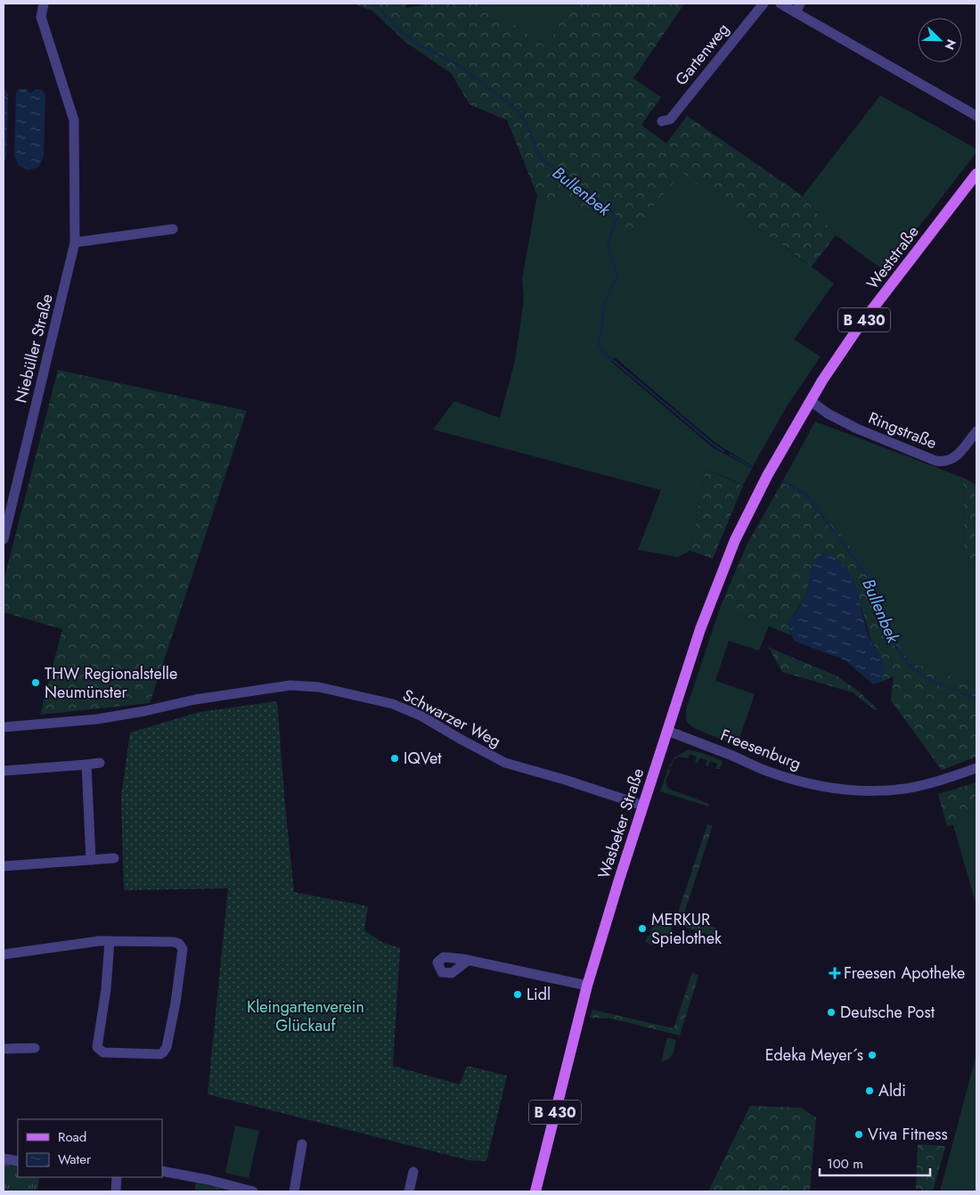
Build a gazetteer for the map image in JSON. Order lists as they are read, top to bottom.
{
  "streets": {
    "main road": ["Weststraße", "B 430", "Wasbeker Straße"],
    "street": [
      "Gartenweg",
      "Niebüller Straße",
      "Ringstraße",
      "Schwarzer Weg",
      "Freesenburg"
    ]
  },
  "crossings": [
    ["Weststraße", "Ringstraße"],
    ["Weststraße", "Wasbeker Straße"],
    ["Schwarzer Weg", "Wasbeker Straße"],
    ["Freesenburg", "Wasbeker Straße"]
  ],
  "water": ["Bullenbek"],
  "parks": ["Kleingartenverein Glückauf"],
  "places": {
    "other": [
      "THW Regionalstelle Neumünster",
      "IQVet",
      "MERKUR Spielothek",
      "Lidl",
      "Deutsche Post",
      "Edeka Meyer´s",
      "Aldi",
      "Viva Fitness"
    ],
    "health": ["Freesen Apotheke"]
  },
  "legend": ["Road", "Water"],
  "scale_bar": "100 m",
  "north": "bottom right"
}
